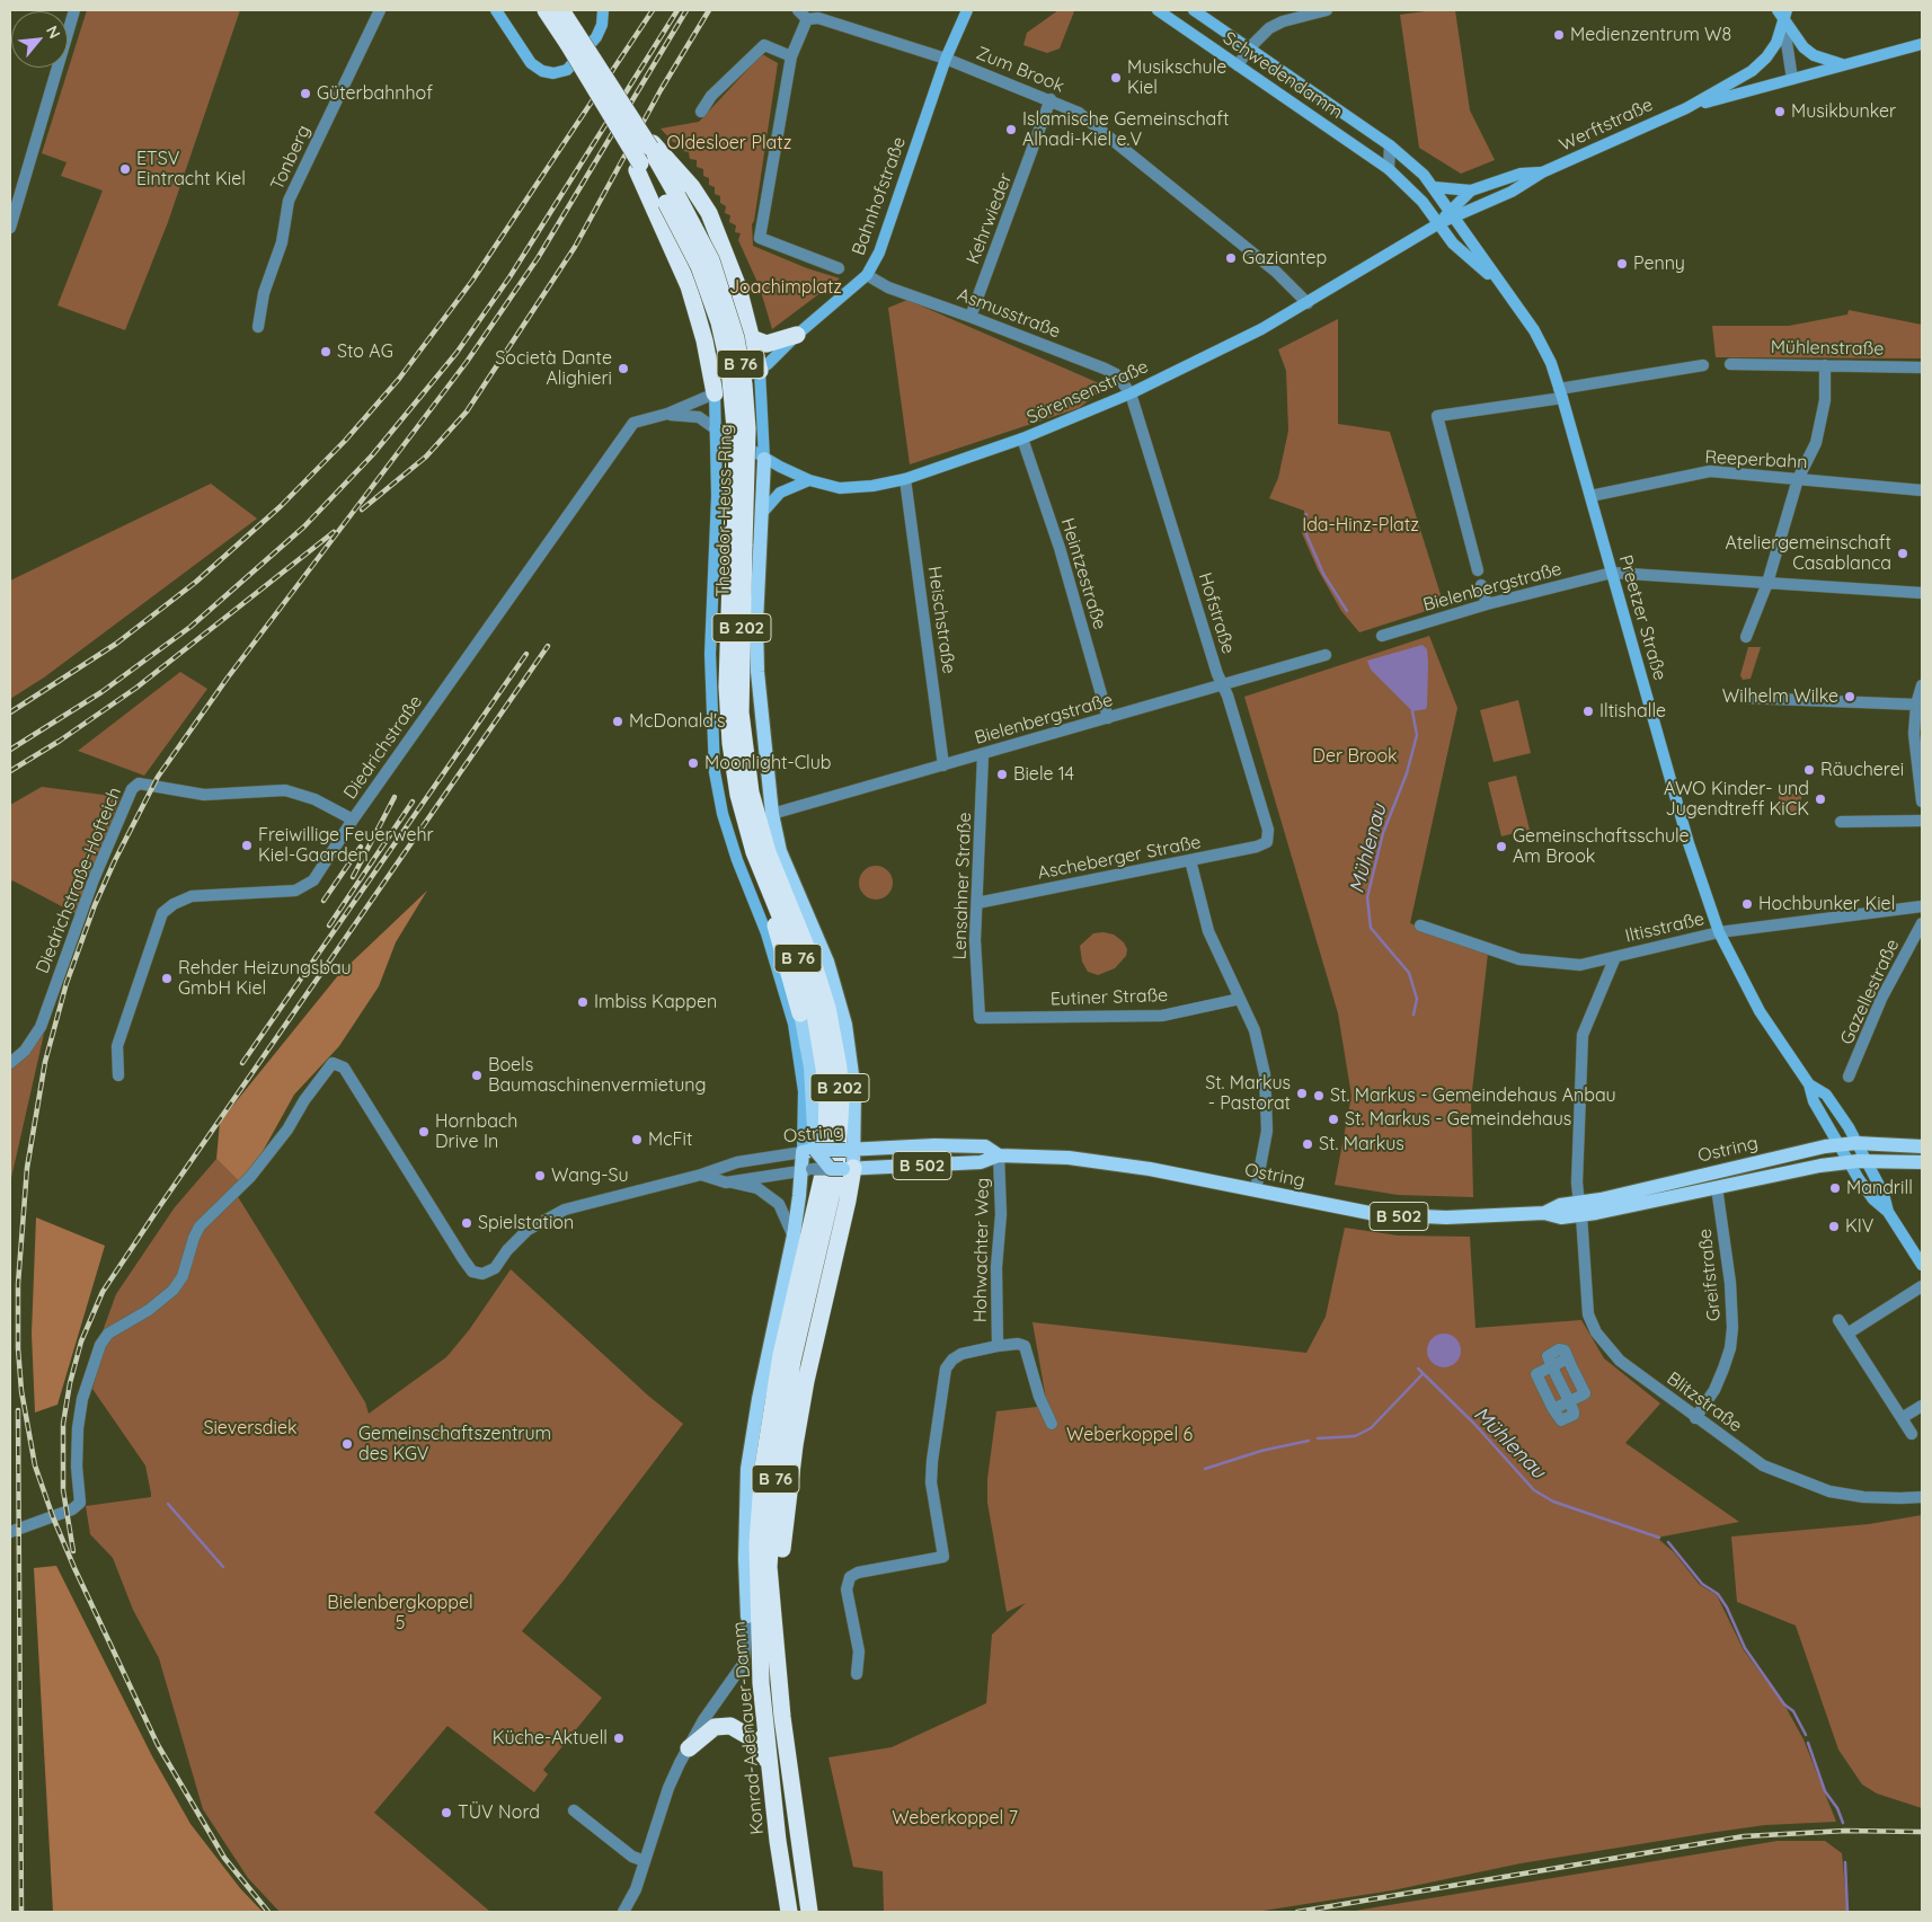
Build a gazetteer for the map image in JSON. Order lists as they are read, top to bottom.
{
  "streets": {
    "highway": [
      "B 76",
      "Theodor-Heuss-Ring",
      "B 202",
      "Konrad-Adenauer-Damm"
    ],
    "main road": [
      "Schwedendamm",
      "Werftstraße",
      "Bahnhofstraße",
      "Sörensenstraße",
      "Preetzer Straße",
      "Ostring",
      "B 502"
    ],
    "street": [
      "Zum Brook",
      "Tonberg",
      "Kehrwieder",
      "Asmusstraße",
      "Mühlenstraße",
      "Reeperbahn",
      "Heintzestraße",
      "Bielenbergstraße",
      "Hofstraße",
      "Heischstraße",
      "Diedrichstraße",
      "Ascheberger Straße",
      "Diedrichstraße-Hofteich",
      "Lensahner Straße",
      "Iltisstraße",
      "Gazellestraße",
      "Eutiner Straße",
      "Hohwachter Weg",
      "Greifstraße",
      "Blitzstraße"
    ]
  },
  "crossings": [
    ["Zum Brook", "Bahnhofstraße"],
    ["Zum Brook", "Kehrwieder"],
    ["Zum Brook", "Sörensenstraße"],
    ["Schwedendamm", "Werftstraße"],
    ["Schwedendamm", "Sörensenstraße"],
    ["Schwedendamm", "Preetzer Straße"],
    ["Werftstraße", "Sörensenstraße"],
    ["Werftstraße", "Preetzer Straße"],
    ["Bahnhofstraße", "Asmusstraße"],
    ["Bahnhofstraße", "B 76"],
    ["Bahnhofstraße", "Theodor-Heuss-Ring"],
    ["Bahnhofstraße", "Diedrichstraße"],
    ["Kehrwieder", "Asmusstraße"],
    ["Asmusstraße", "Sörensenstraße"],
    ["Asmusstraße", "Hofstraße"],
    ["B 76", "Theodor-Heuss-Ring"],
    ["B 76", "Diedrichstraße"],
    ["B 76", "Ostring"],
    ["B 76", "Konrad-Adenauer-Damm"],
    ["Sörensenstraße", "Theodor-Heuss-Ring"],
    ["Sörensenstraße", "Heintzestraße"],
    ["Sörensenstraße", "Hofstraße"],
    ["Sörensenstraße", "Preetzer Straße"],
    ["Sörensenstraße", "Heischstraße"],
    ["Sörensenstraße", "Diedrichstraße"],
    ["Reeperbahn", "Preetzer Straße"],
    ["Theodor-Heuss-Ring", "Diedrichstraße"],
    ["Theodor-Heuss-Ring", "Ostring"],
    ["Theodor-Heuss-Ring", "Konrad-Adenauer-Damm"],
    ["Heintzestraße", "Bielenbergstraße"],
    ["Bielenbergstraße", "Hofstraße"],
    ["Bielenbergstraße", "Preetzer Straße"],
    ["Bielenbergstraße", "Heischstraße"],
    ["Bielenbergstraße", "Lensahner Straße"],
    ["Hofstraße", "Ascheberger Straße"],
    ["Preetzer Straße", "Iltisstraße"],
    ["Preetzer Straße", "Ostring"],
    ["Diedrichstraße", "Diedrichstraße-Hofteich"],
    ["Ascheberger Straße", "Lensahner Straße"],
    ["Lensahner Straße", "Eutiner Straße"],
    ["Iltisstraße", "Blitzstraße"],
    ["Ostring", "Hohwachter Weg"],
    ["Ostring", "Greifstraße"],
    ["Ostring", "Blitzstraße"],
    ["Ostring", "Konrad-Adenauer-Damm"],
    ["Greifstraße", "Blitzstraße"]
  ],
  "water": ["Mühlenau"],
  "parks": [
    "Oldesloer Platz",
    "Joachimplatz",
    "Ida-Hinz-Platz",
    "Der Brook",
    "Sieversdiek",
    "Weberkoppel 6",
    "Bielenbergkoppel 5",
    "Weberkoppel 7"
  ],
  "places": [
    "Medienzentrum W8",
    "Musikschule Kiel",
    "Güterbahnhof",
    "Musikbunker",
    "Islamische Gemeinschaft Alhadi-Kiel e.V",
    "ETSV Eintracht Kiel",
    "Gaziantep",
    "Penny",
    "Sto AG",
    "Società Dante Alighieri",
    "Ateliergemeinschaft Casablanca",
    "Wilhelm Wilke",
    "Iltishalle",
    "McDonald's",
    "Moonlight-Club",
    "Räucherei",
    "Biele 14",
    "AWO Kinder- und Jugendtreff KiCK",
    "Freiwillige Feuerwehr Kiel-Gaarden",
    "Gemeinschaftsschule Am Brook",
    "Hochbunker Kiel",
    "Rehder Heizungsbau GmbH Kiel",
    "Imbiss Kappen",
    "Boels Baumaschinenvermietung",
    "St. Markus - Pastorat",
    "St. Markus - Gemeindehaus Anbau",
    "St. Markus - Gemeindehaus",
    "Hornbach Drive In",
    "McFit",
    "St. Markus",
    "Wang-Su",
    "Mandrill",
    "Spielstation",
    "KIV",
    "Gemeinschaftszentrum des KGV",
    "Küche-Aktuell",
    "TÜV Nord"
  ],
  "north": "top right"
}
